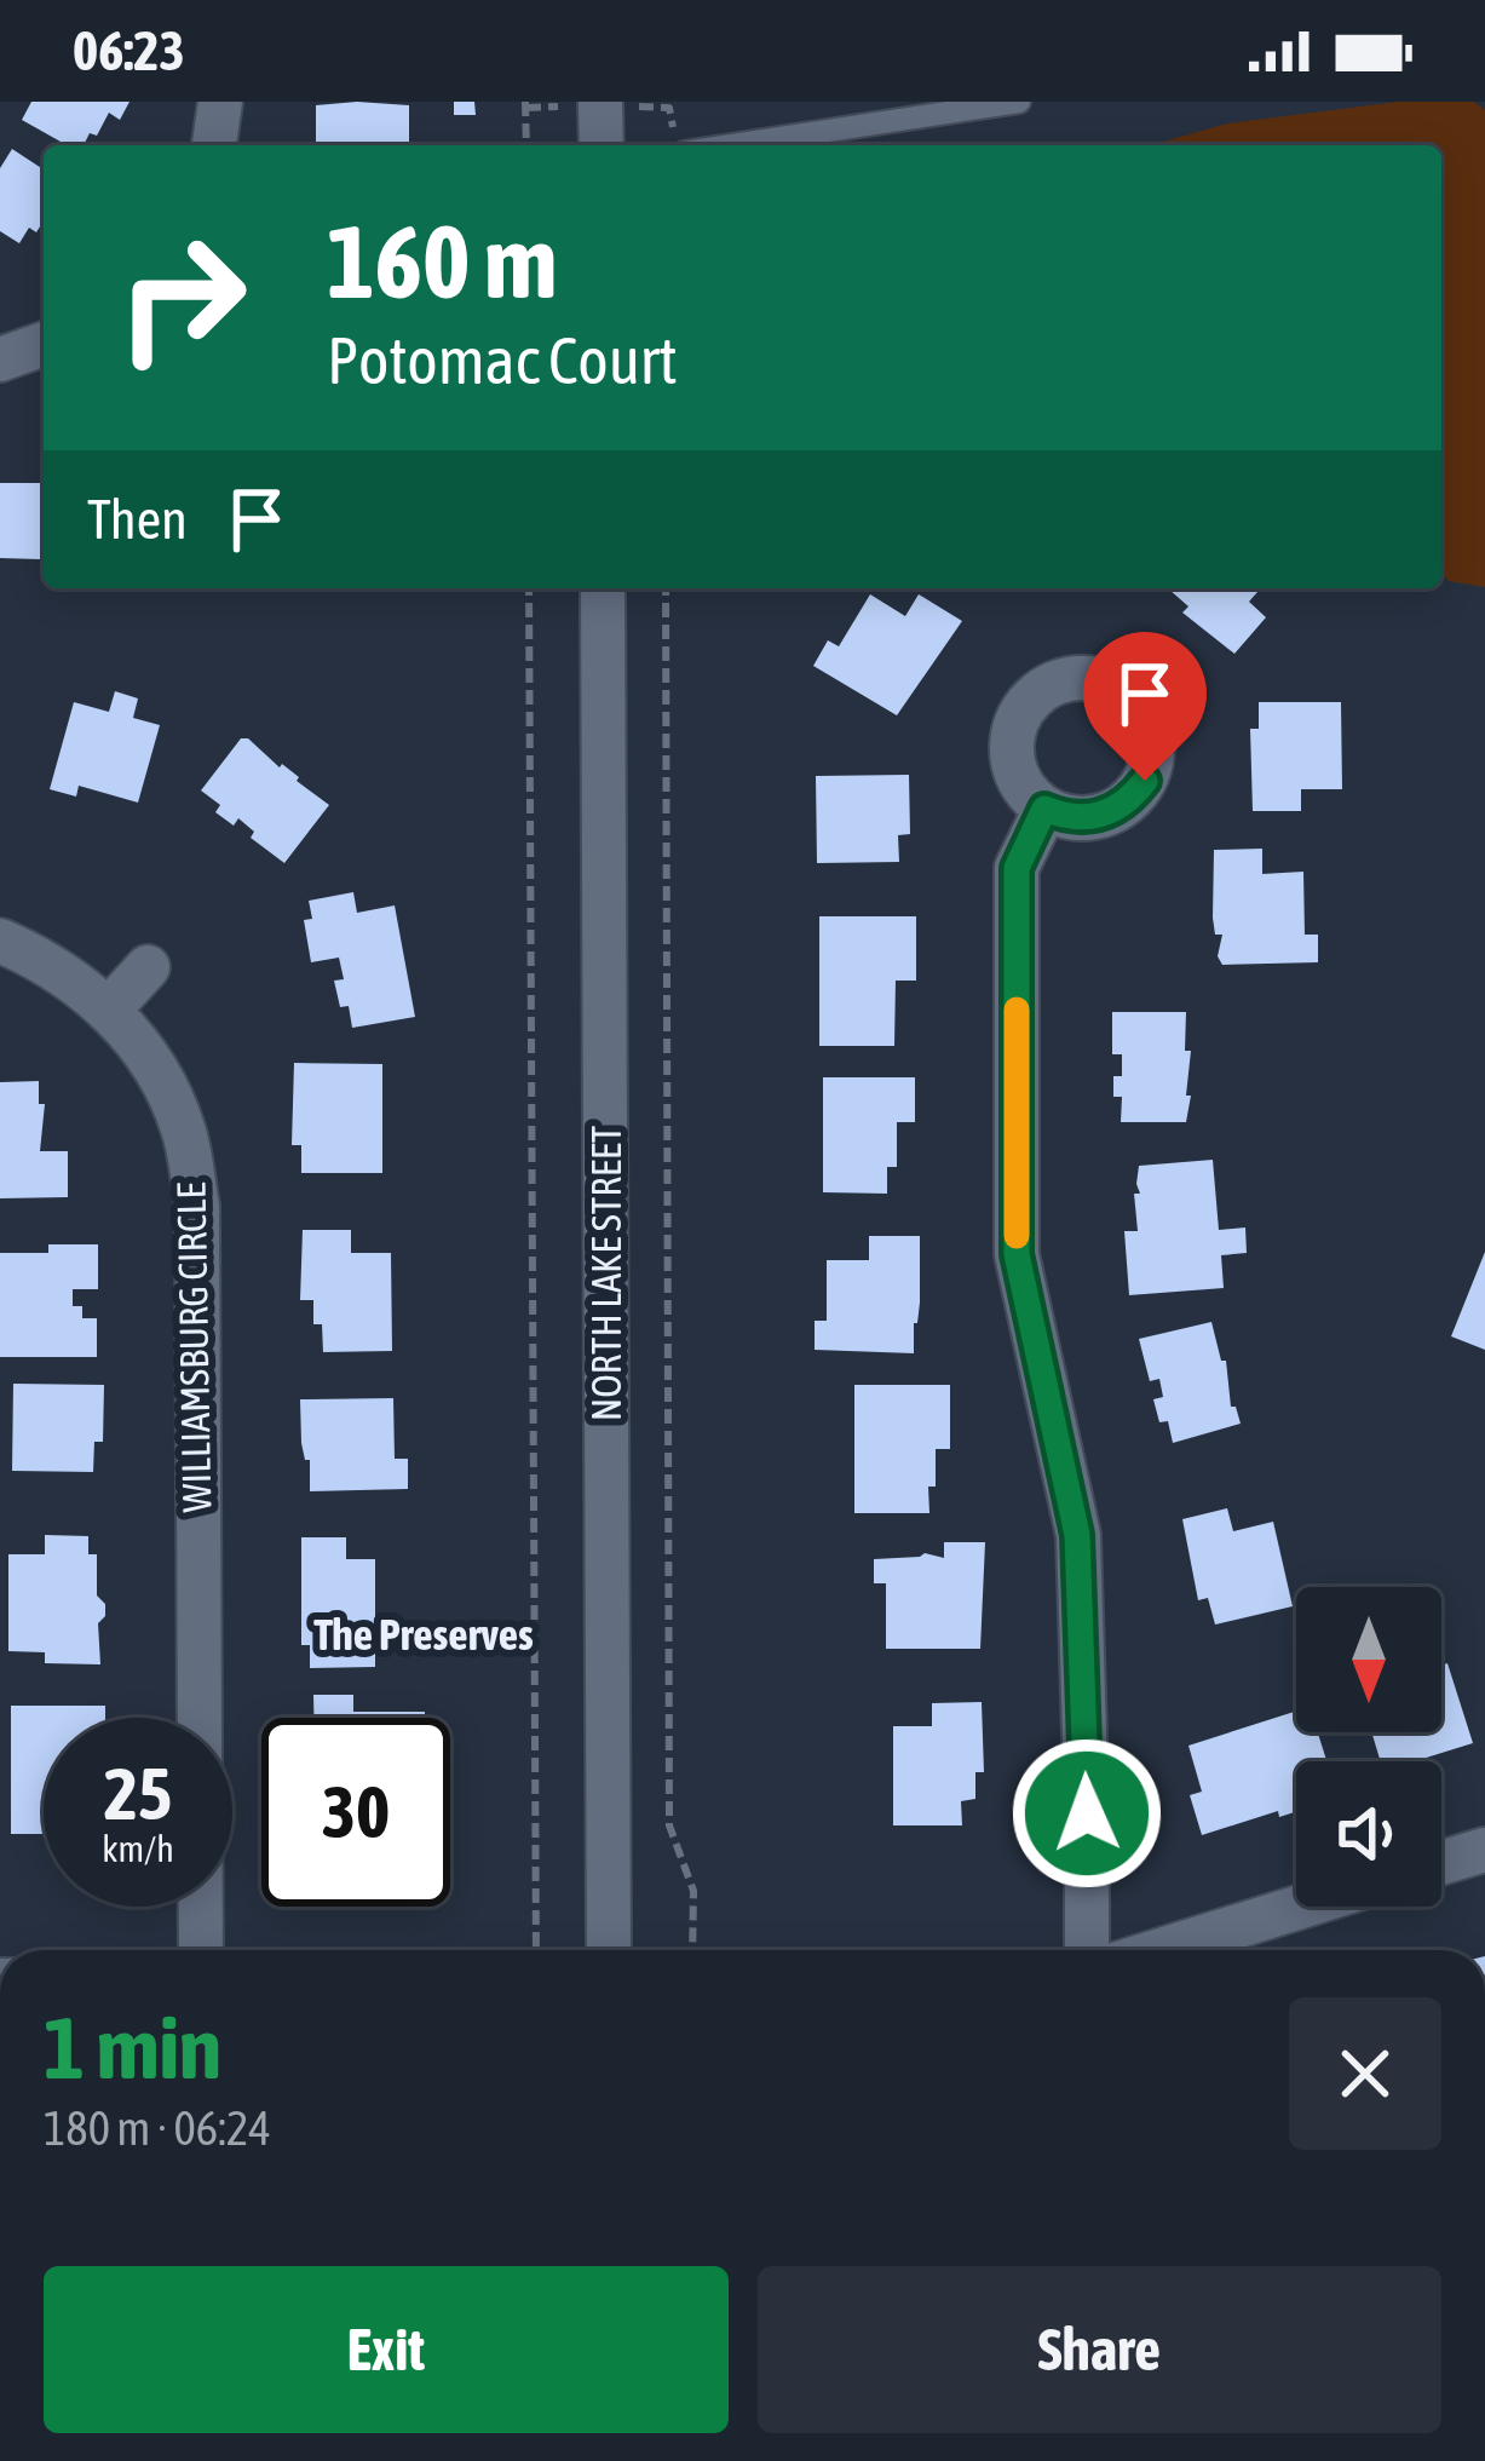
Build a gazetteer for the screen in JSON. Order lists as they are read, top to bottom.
{
  "streets": {
    "street": ["NORTH LAKE STREET", "WILLIAMSBURG CIRCLE"]
  },
  "districts": ["The Preserves"],
  "north": "bottom",
  "page": {
    "status": "06:23",
    "turn": ["160 m", "Potomac Court"],
    "then": "Then",
    "speed": "25 km/h",
    "limit": "30",
    "heading": ["1 min", "180 m · 06:24"],
    "buttons": ["Exit", "Share"]
  }
}
